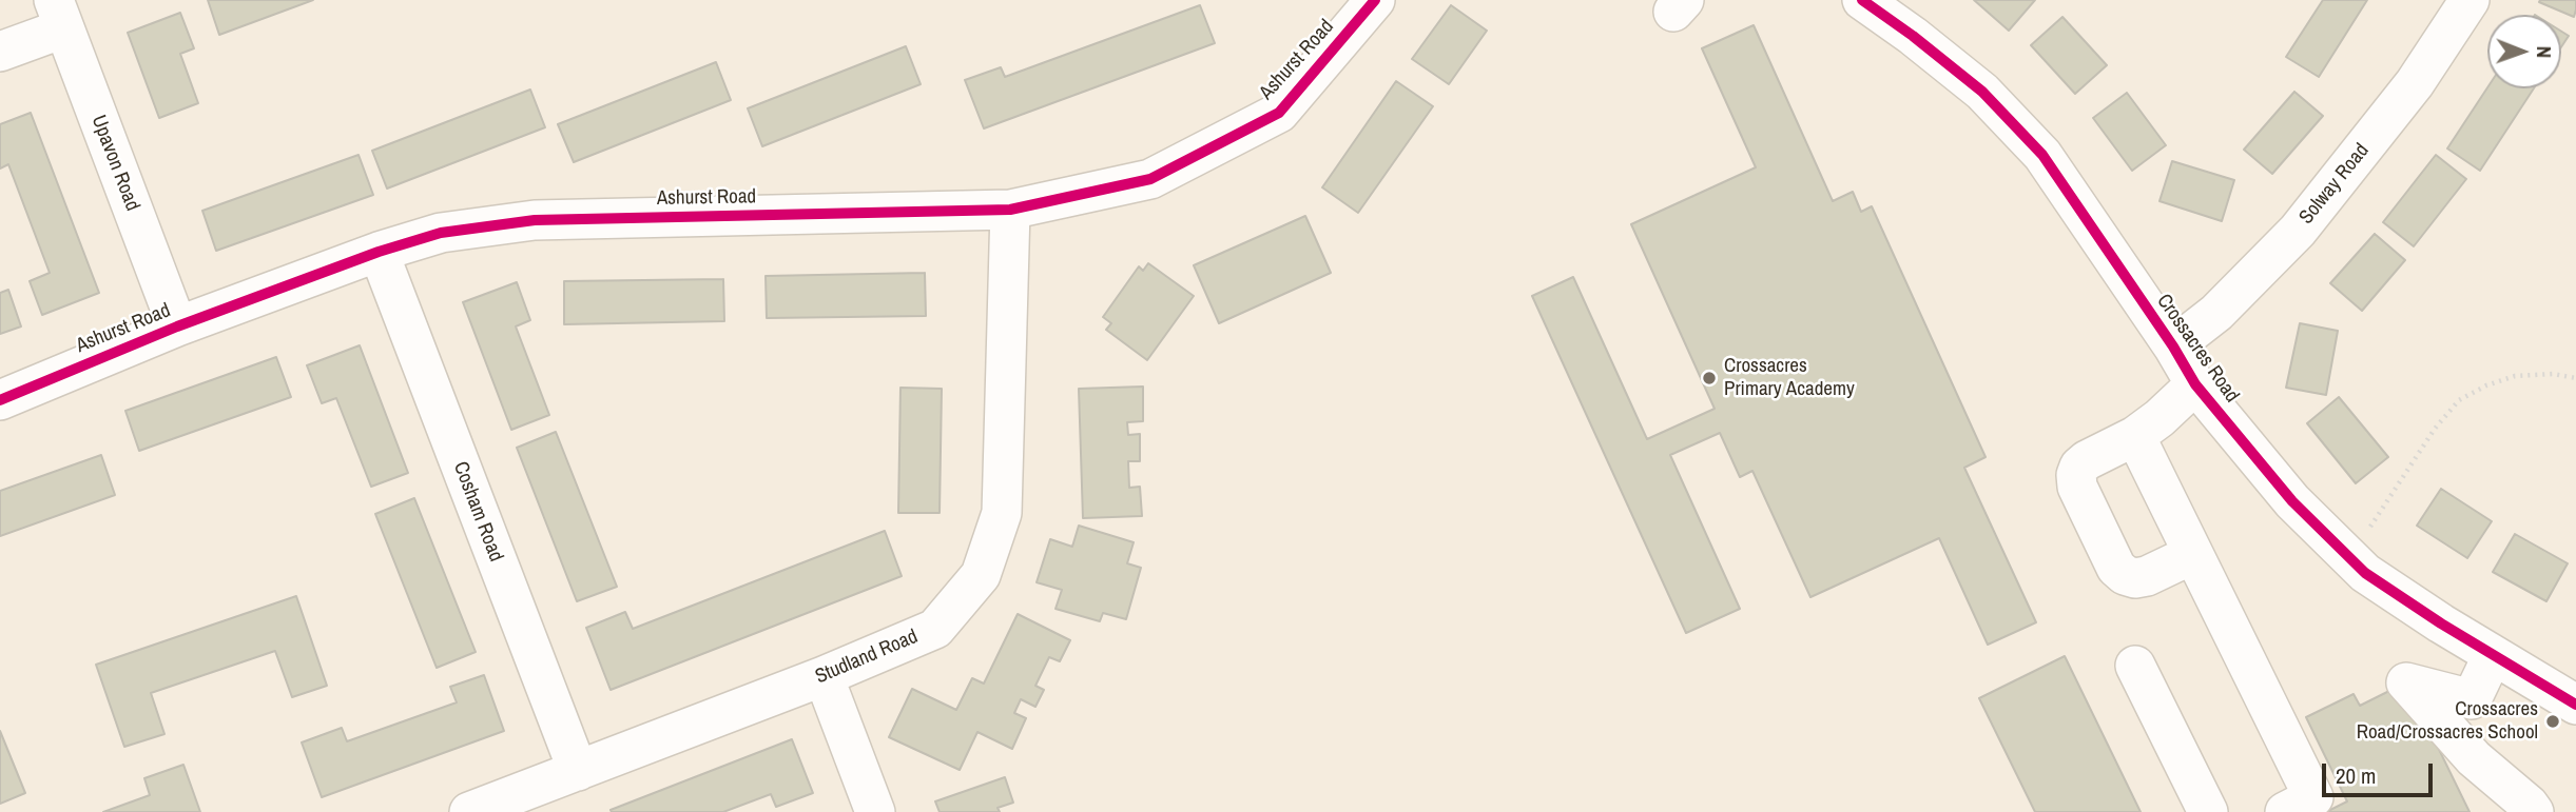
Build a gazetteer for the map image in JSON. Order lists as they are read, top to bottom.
{
  "streets": {
    "street": [
      "Ashurst Road",
      "Upavon Road",
      "Solway Road",
      "Crossacres Road",
      "Cosham Road",
      "Studland Road"
    ]
  },
  "crossings": [
    ["Ashurst Road", "Upavon Road"],
    ["Ashurst Road", "Cosham Road"],
    ["Ashurst Road", "Studland Road"],
    ["Solway Road", "Crossacres Road"],
    ["Cosham Road", "Studland Road"]
  ],
  "places": ["Crossacres Primary Academy", "Crossacres Road/Crossacres School"],
  "scale_bar": "20 m",
  "north": "right"
}
